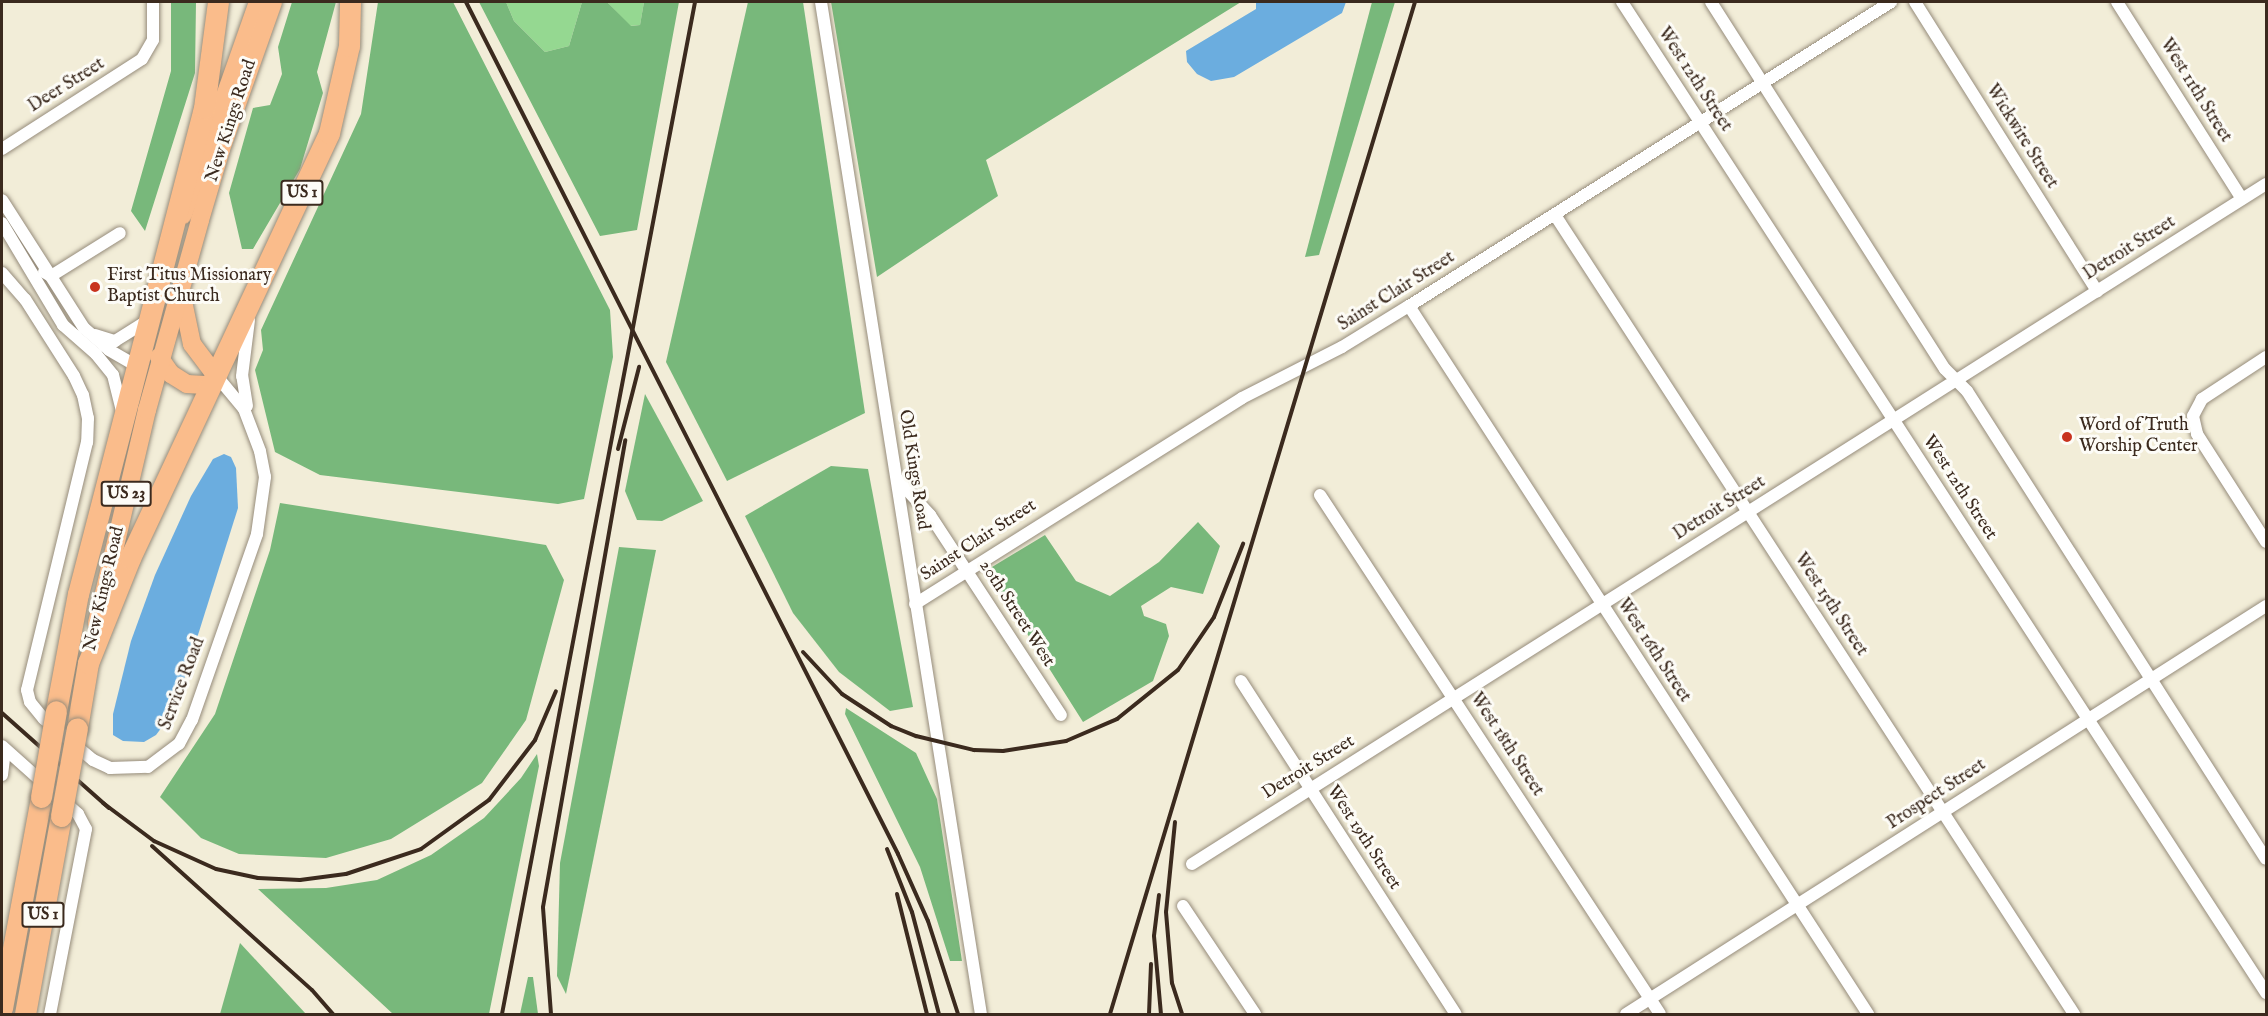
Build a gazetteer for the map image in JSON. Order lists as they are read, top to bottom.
{
  "streets": {
    "highway": ["New Kings Road", "US 1"],
    "main road": ["US 23"],
    "street": [
      "West 12th Street",
      "Deer Street",
      "West 11th Street",
      "Wickwire Street",
      "Detroit Street",
      "Sainst Clair Street",
      "Old Kings Road",
      "West 15th Street",
      "20th Street West",
      "West 16th Street",
      "Service Road",
      "West 18th Street",
      "Prospect Street",
      "West 19th Street"
    ]
  },
  "crossings": [
    ["West 12th Street", "Detroit Street"],
    ["West 12th Street", "Sainst Clair Street"],
    ["West 12th Street", "Prospect Street"],
    ["West 11th Street", "Detroit Street"],
    ["New Kings Road", "US 1"],
    ["Wickwire Street", "Detroit Street"],
    ["US 1", "Service Road"],
    ["Detroit Street", "West 15th Street"],
    ["Detroit Street", "West 16th Street"],
    ["Detroit Street", "West 18th Street"],
    ["Detroit Street", "West 19th Street"],
    ["Sainst Clair Street", "Old Kings Road"],
    ["Sainst Clair Street", "West 15th Street"],
    ["Sainst Clair Street", "20th Street West"],
    ["Sainst Clair Street", "West 16th Street"],
    ["Old Kings Road", "20th Street West"],
    ["West 15th Street", "Prospect Street"],
    ["West 16th Street", "Prospect Street"],
    ["West 18th Street", "Prospect Street"]
  ],
  "places": ["First Titus Missionary Baptist Church", "Word of Truth Worship Center"]
}
